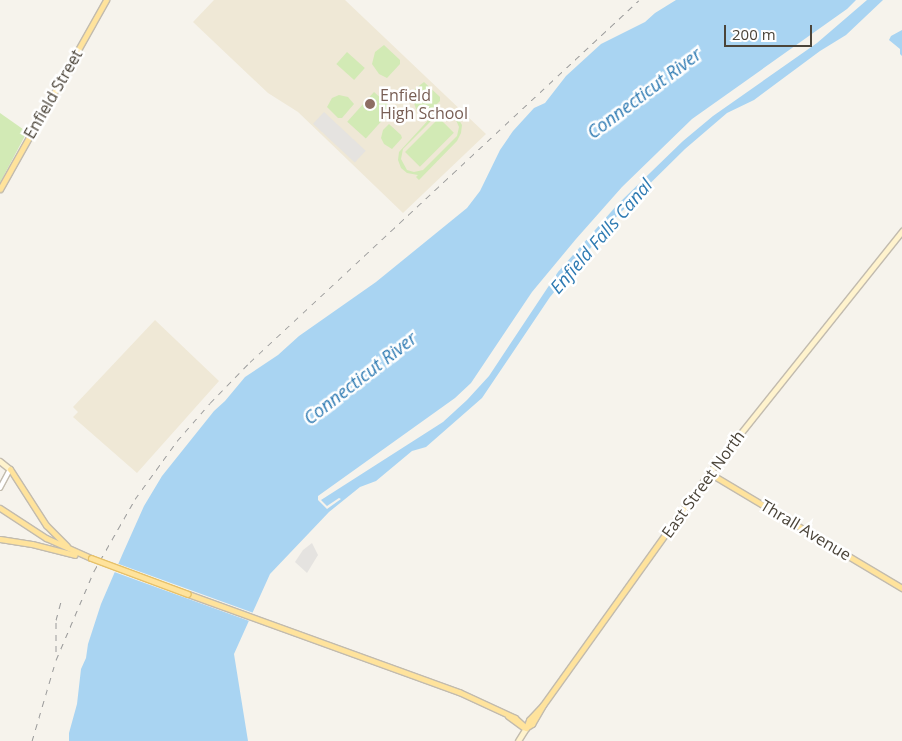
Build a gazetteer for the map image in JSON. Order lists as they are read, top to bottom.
{
  "streets": {
    "main road": ["Enfield Street", "East Street North", "Thrall Avenue"]
  },
  "crossings": [
    ["East Street North", "Thrall Avenue"]
  ],
  "water": ["Connecticut River", "Enfield Falls Canal"],
  "places": ["Enfield High School"],
  "scale_bar": "200 m"
}
